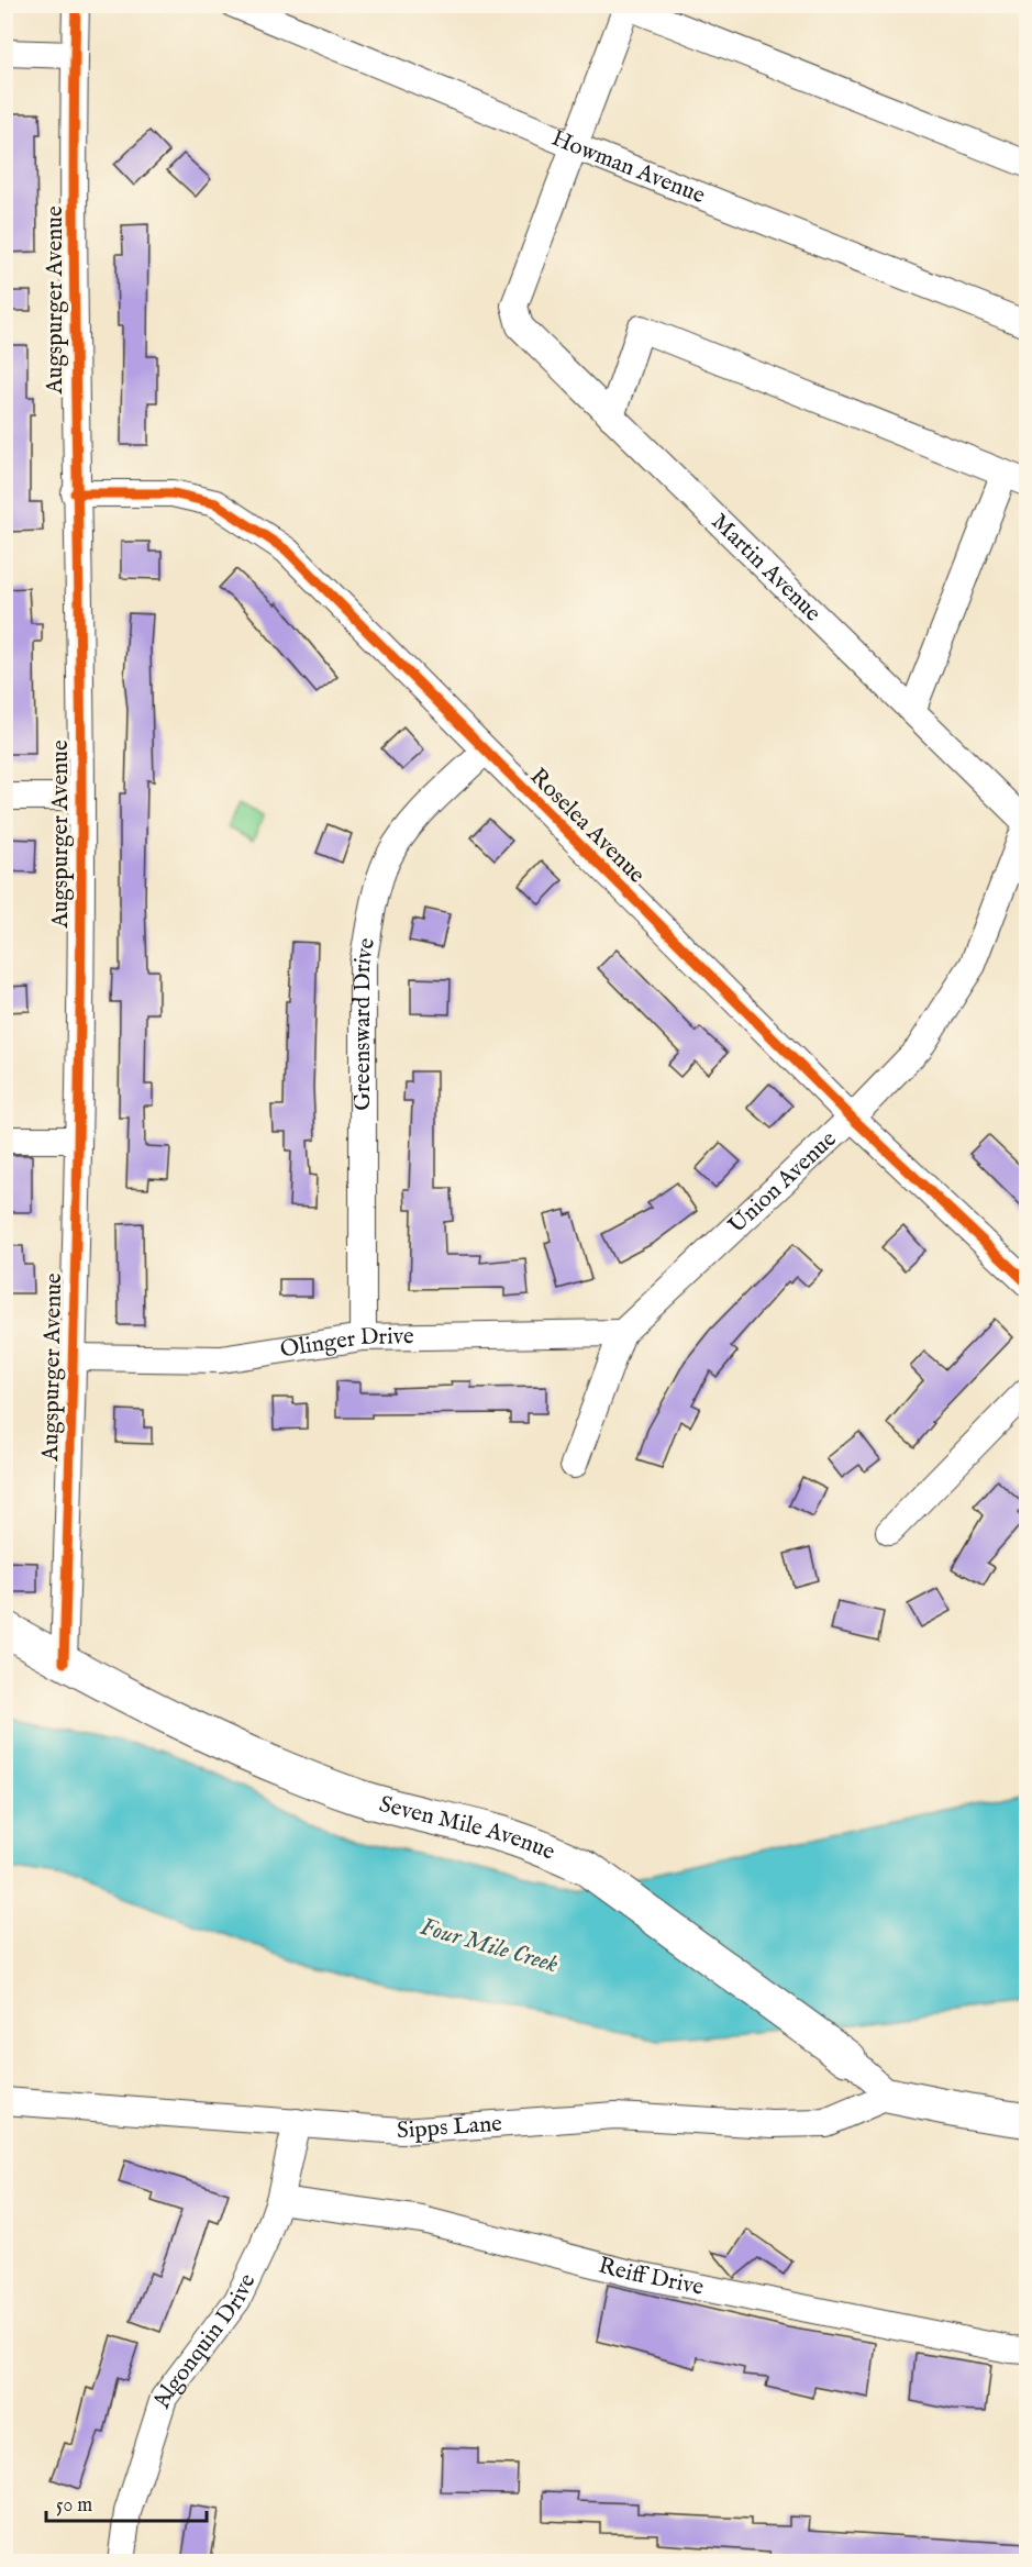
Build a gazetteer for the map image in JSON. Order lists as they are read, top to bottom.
{
  "streets": {
    "main road": ["Seven Mile Avenue"],
    "street": [
      "Howman Avenue",
      "Augspurger Avenue",
      "Martin Avenue",
      "Roselea Avenue",
      "Greensward Drive",
      "Union Avenue",
      "Olinger Drive",
      "Sipps Lane",
      "Reiff Drive",
      "Algonquin Drive"
    ]
  },
  "crossings": [
    ["Howman Avenue", "Martin Avenue"],
    ["Augspurger Avenue", "Roselea Avenue"],
    ["Augspurger Avenue", "Olinger Drive"],
    ["Augspurger Avenue", "Seven Mile Avenue"],
    ["Martin Avenue", "Union Avenue"],
    ["Roselea Avenue", "Greensward Drive"],
    ["Roselea Avenue", "Union Avenue"],
    ["Greensward Drive", "Olinger Drive"],
    ["Union Avenue", "Olinger Drive"],
    ["Seven Mile Avenue", "Sipps Lane"],
    ["Sipps Lane", "Algonquin Drive"],
    ["Reiff Drive", "Algonquin Drive"]
  ],
  "water": ["Four Mile Creek"],
  "scale_bar": "50 m"
}
